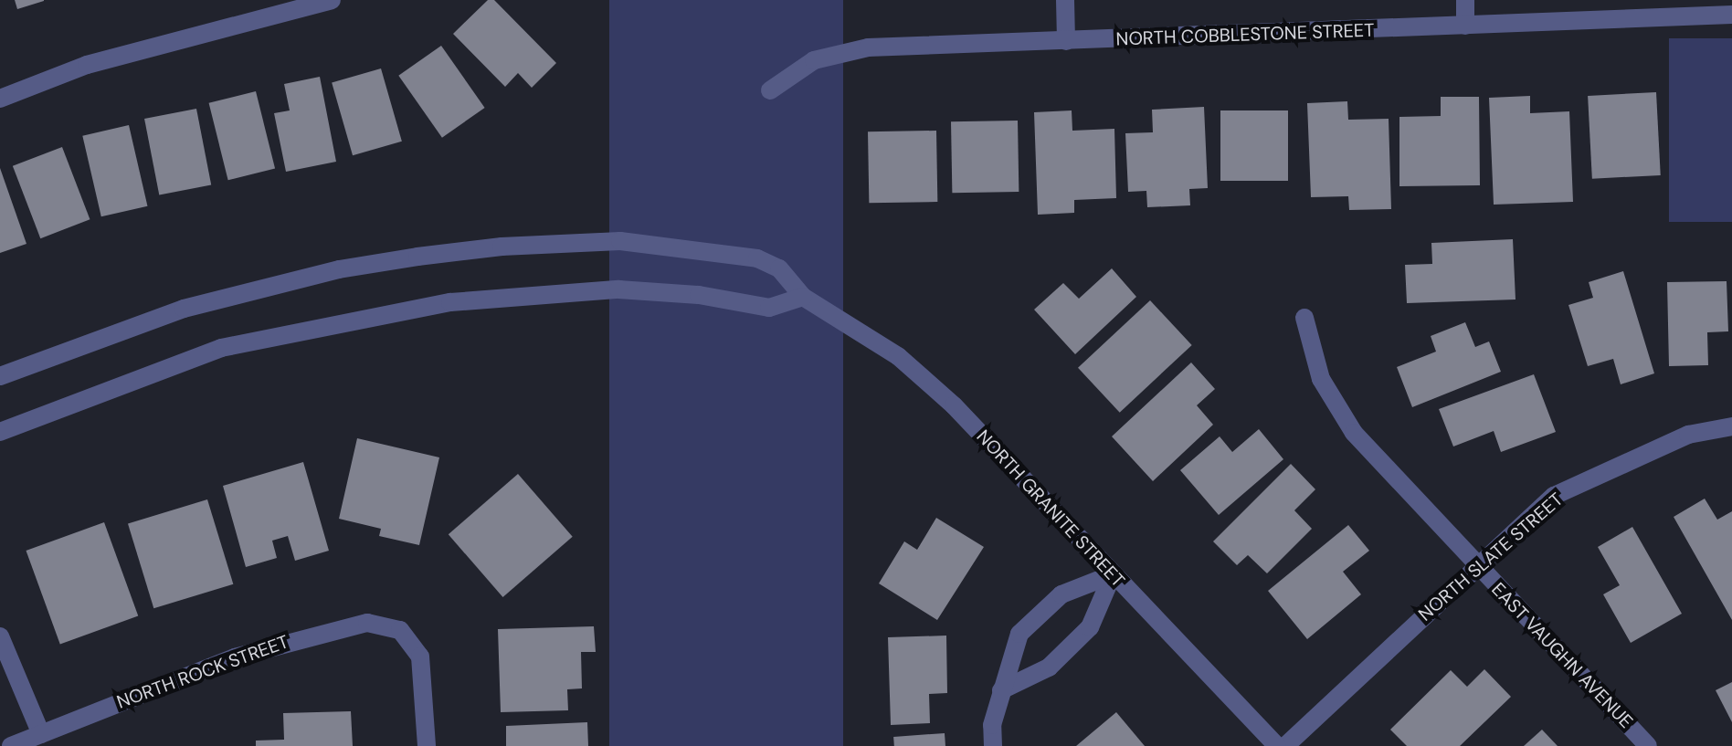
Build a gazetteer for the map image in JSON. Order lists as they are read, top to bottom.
{
  "streets": {
    "street": [
      "NORTH COBBLESTONE STREET",
      "NORTH GRANITE STREET",
      "NORTH SLATE STREET",
      "EAST VAUGHN AVENUE",
      "NORTH ROCK STREET"
    ]
  },
  "crossings": [
    ["NORTH SLATE STREET", "EAST VAUGHN AVENUE"]
  ]
}
